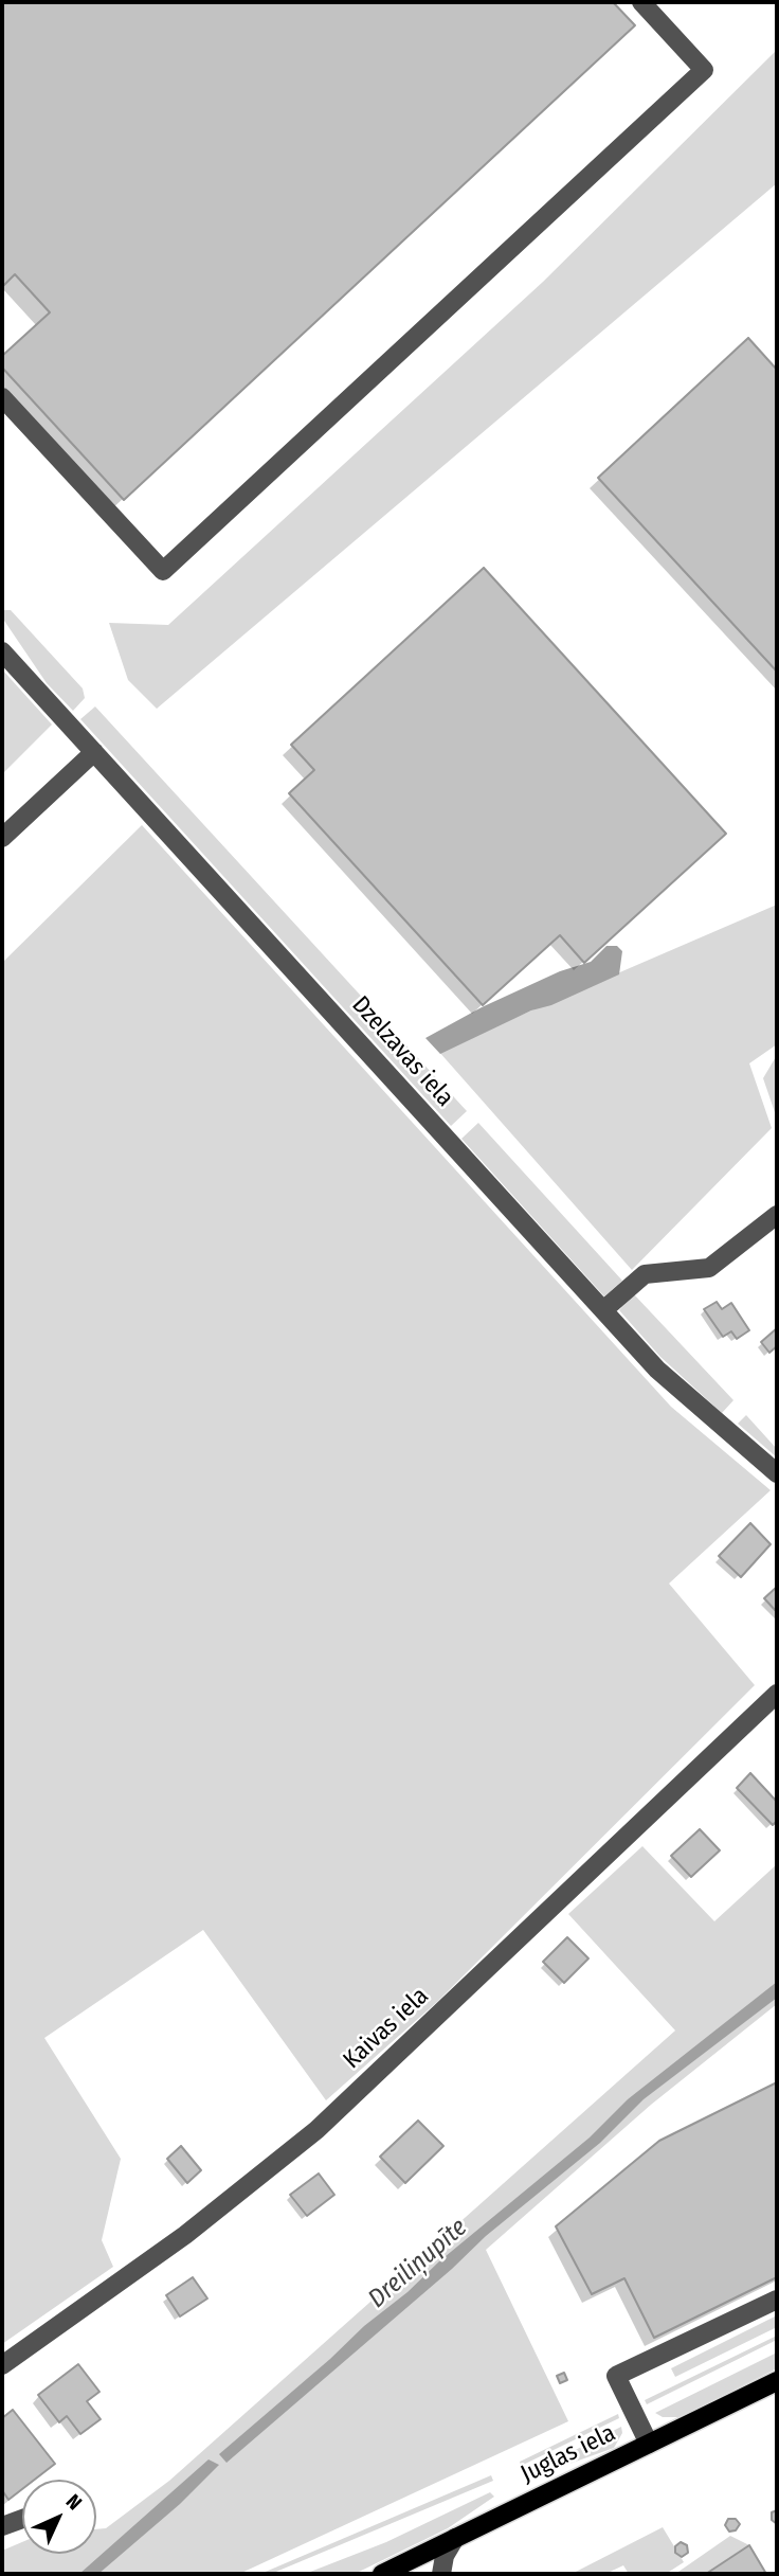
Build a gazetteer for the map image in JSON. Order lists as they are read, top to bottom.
{
  "streets": {
    "main road": ["Juglas iela"],
    "street": ["Dzelzavas iela", "Kaivas iela"]
  },
  "water": ["Dreiliņupīte"],
  "north": "top right"
}
